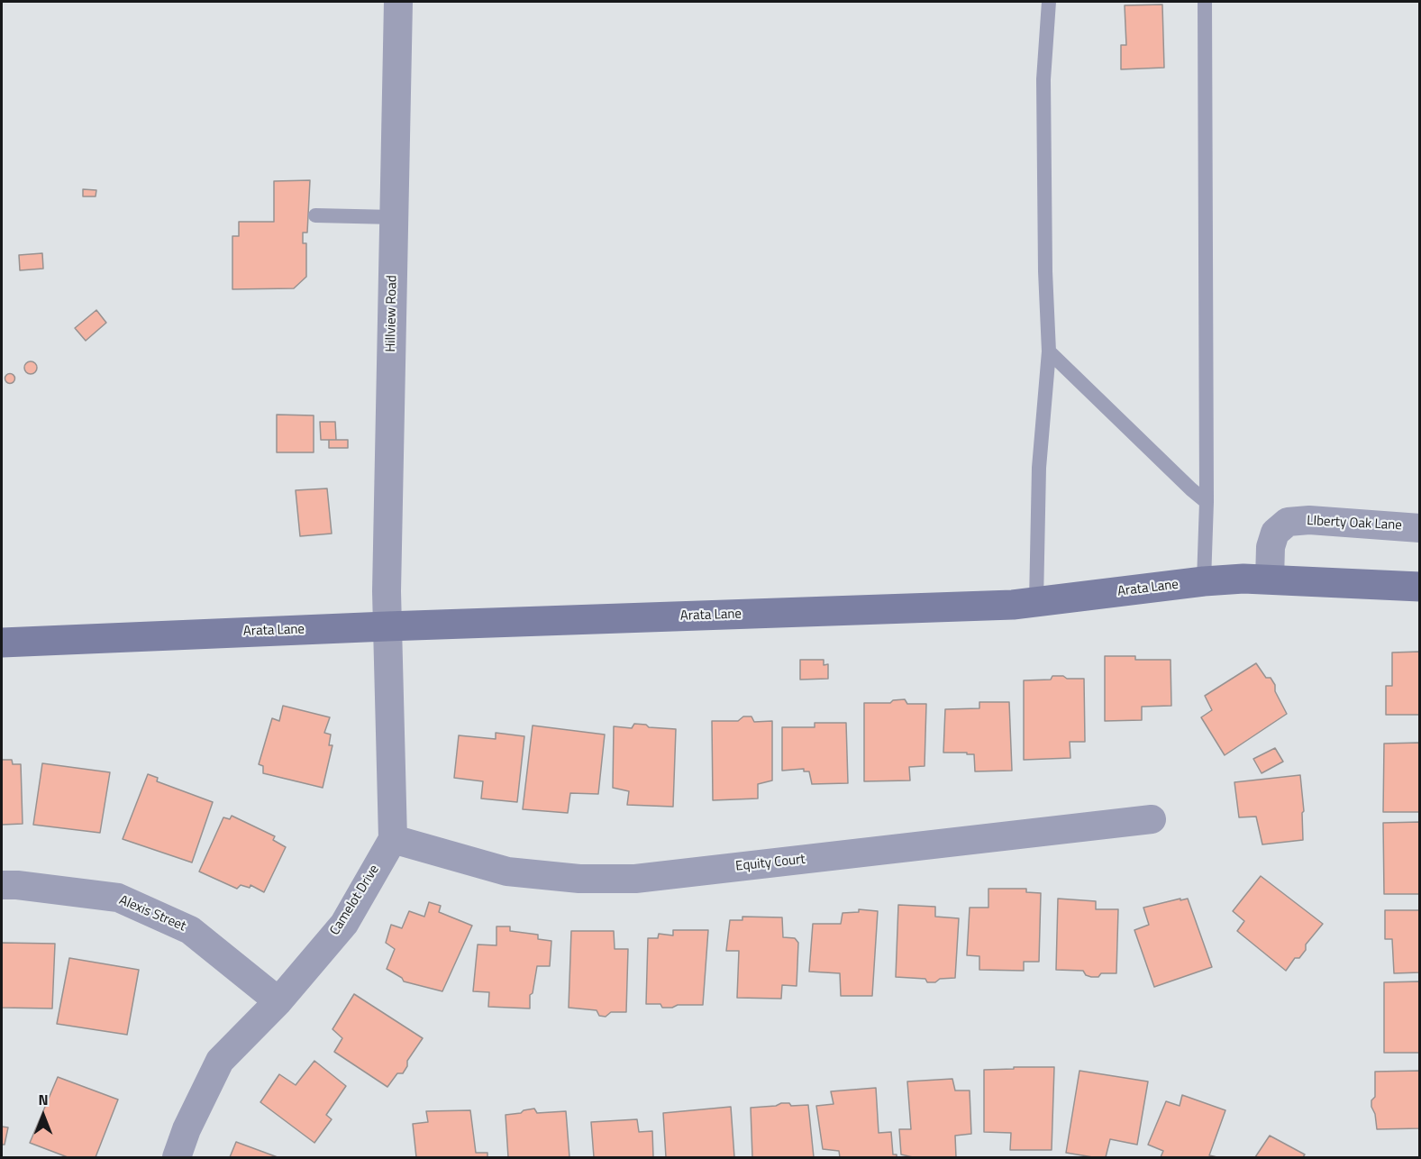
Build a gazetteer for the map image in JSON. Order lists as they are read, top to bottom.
{
  "streets": {
    "street": [
      "Hillview Road",
      "LIberty Oak Lane",
      "Arata Lane",
      "Equity Court",
      "Camelot Drive",
      "Alexis Street"
    ]
  },
  "crossings": [
    ["Hillview Road", "Arata Lane"],
    ["LIberty Oak Lane", "Arata Lane"],
    ["Equity Court", "Camelot Drive"],
    ["Camelot Drive", "Alexis Street"]
  ],
  "north": "top"
}
